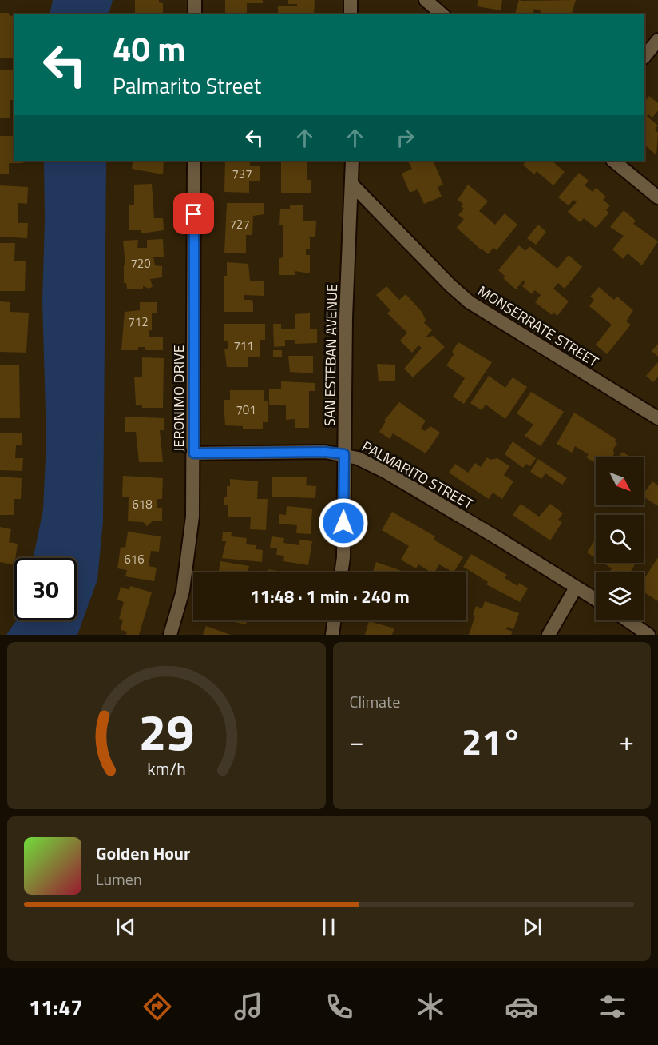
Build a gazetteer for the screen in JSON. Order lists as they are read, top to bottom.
{
  "streets": {
    "street": [
      "MONSERRATE STREET",
      "SAN ESTEBAN AVENUE",
      "JERONIMO DRIVE",
      "PALMARITO STREET"
    ]
  },
  "crossings": [
    ["MONSERRATE STREET", "SAN ESTEBAN AVENUE"],
    ["SAN ESTEBAN AVENUE", "PALMARITO STREET"],
    ["JERONIMO DRIVE", "PALMARITO STREET"]
  ],
  "house_numbers": [
    "737",
    "727",
    "720",
    "712",
    "711",
    "701",
    "618",
    "616"
  ],
  "north": "bottom right",
  "page": {
    "turn": ["40 m", "Palmarito Street"],
    "limit": "30",
    "trip": "11:48 · 1 min · 240 m",
    "tile": "Climate",
    "heat": ["−", "21°", "+"],
    "song": ["Golden Hour", "Lumen"],
    "tabs": "11:47",
    "gauge": ["29", "km/h"]
  }
}
